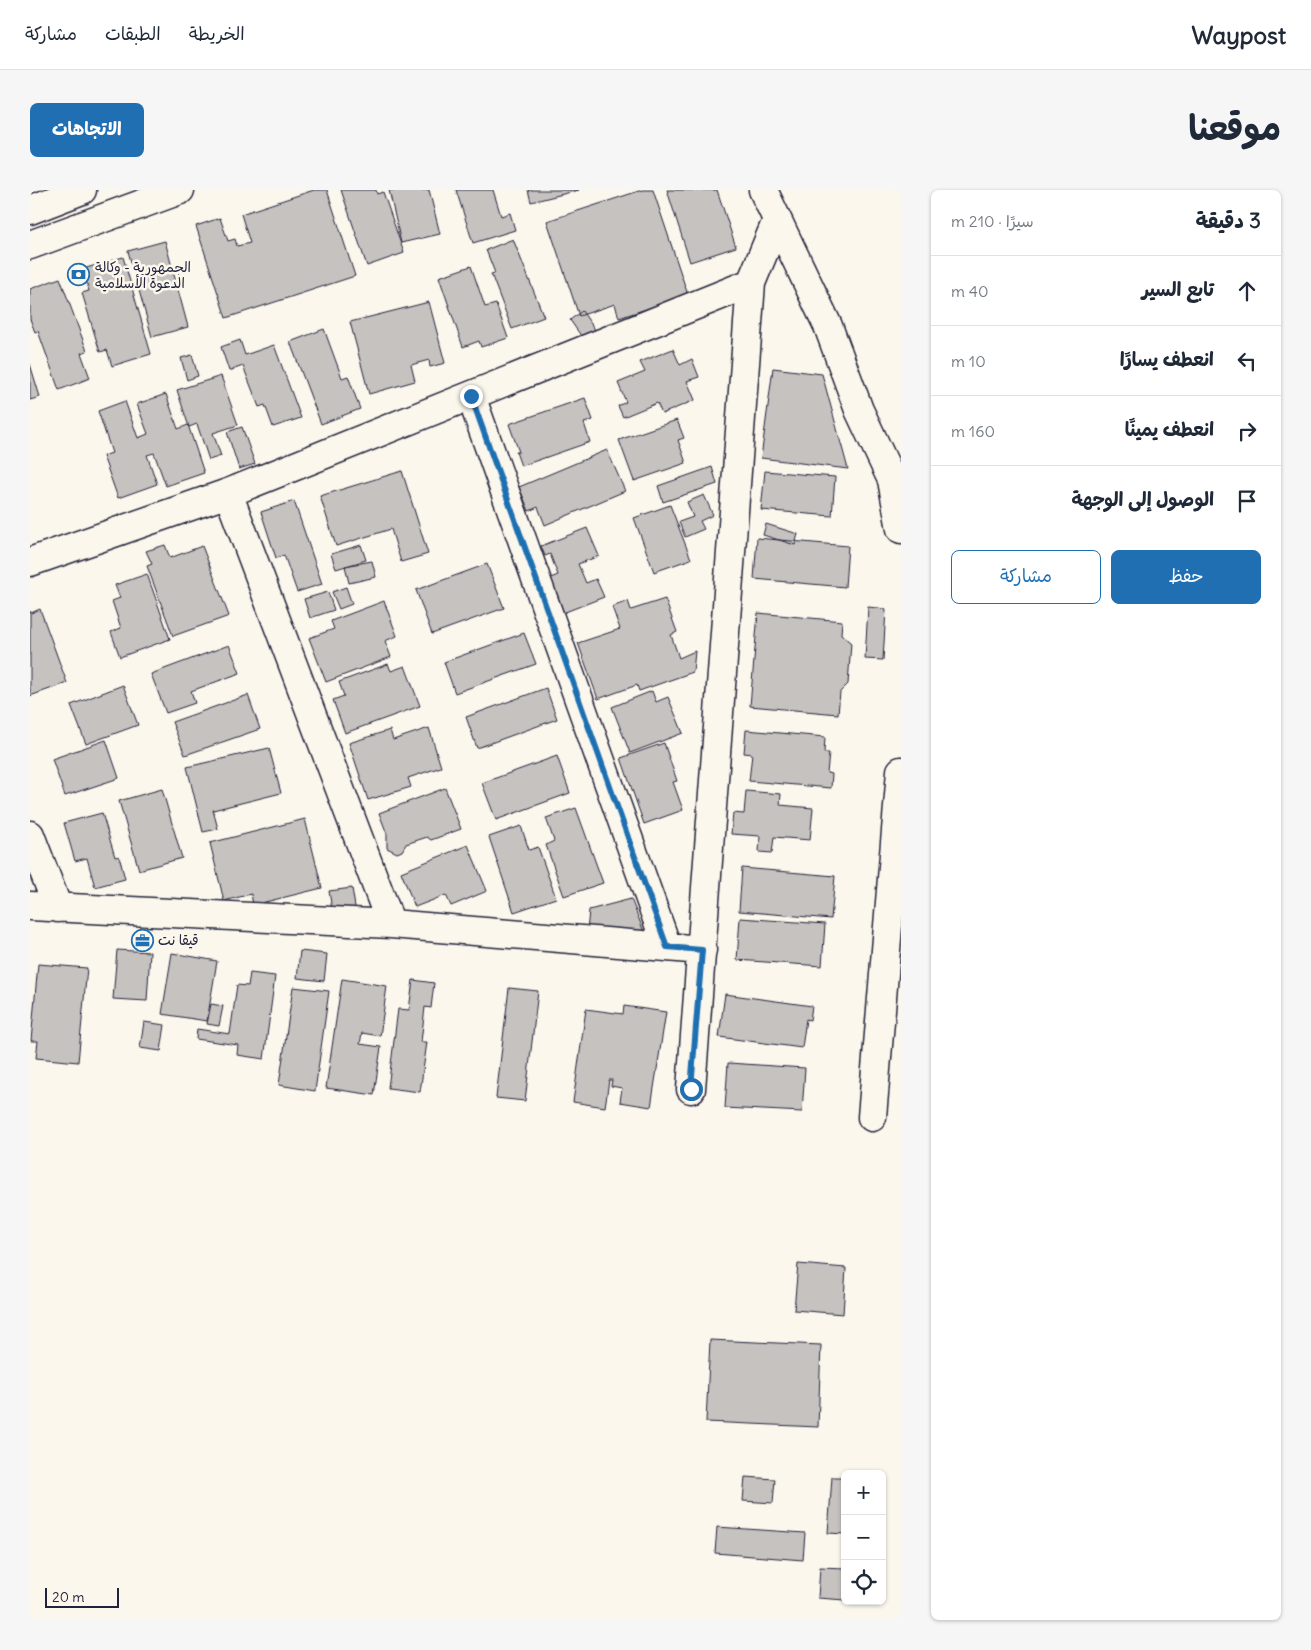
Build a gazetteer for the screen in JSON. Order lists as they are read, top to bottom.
{
  "places": {
    "bank": ["الجمهورية - وكالة الدعوة الأسلامية"],
    "office": ["قيقا نت"]
  },
  "scale_bar": "20 m",
  "page": {
    "header": "Waypost",
    "nav": ["الخريطة", "الطبقات", "مشاركة"],
    "title": "موقعنا",
    "buttons": [
      "الاتجاهات",
      ["حفظ", "مشاركة"]
    ],
    "heading": ["3 دقيقة", "سيرًا · 210 m"],
    "list": [
      ["تابع السير", "40 m"],
      ["انعطف يسارًا", "10 m"],
      ["انعطف يمينًا", "160 m"],
      "الوصول إلى الوجهة"
    ],
    "map_buttons": ["+", "−"],
    "scale": "20 m"
  }
}
